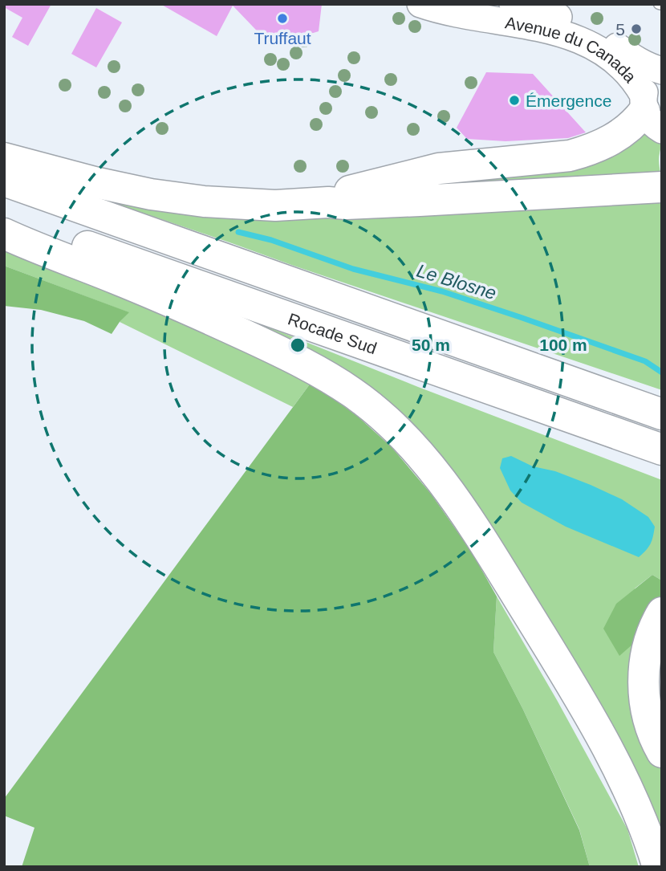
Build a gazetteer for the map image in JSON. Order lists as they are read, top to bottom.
{
  "streets": {
    "highway": ["Rocade Sud"],
    "street": ["Avenue du Canada"]
  },
  "water": ["Le Blosne"],
  "places": ["Truffaut", "5", "Émergence"],
  "rings": ["50 m", "100 m"]
}
